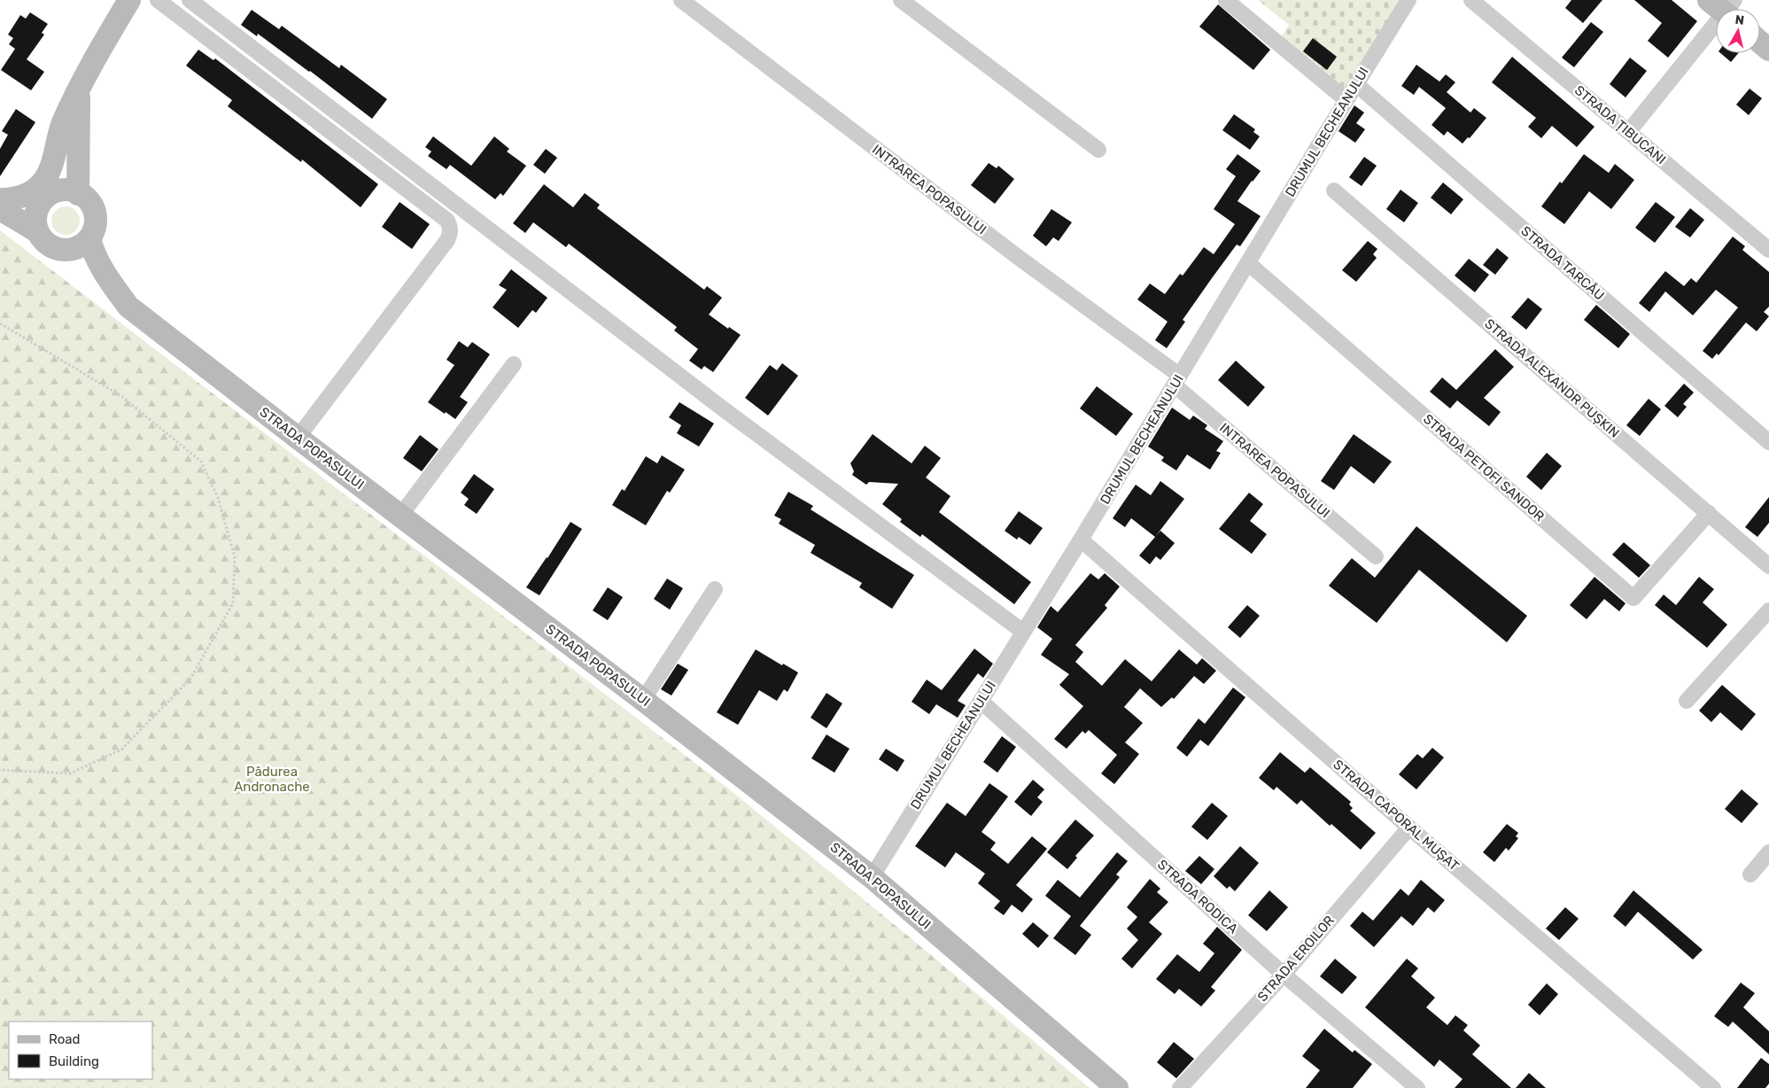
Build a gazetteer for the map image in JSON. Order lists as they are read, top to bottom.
{
  "streets": {
    "street": [
      "STRADA ȚIBUCANI",
      "DRUMUL BECHEANULUI",
      "INTRAREA POPASULUI",
      "STRADA TARCĂU",
      "STRADA ALEXANDR PUȘKIN",
      "STRADA POPASULUI",
      "STRADA PETOFI SANDOR",
      "STRADA CAPORAL MUȘAT",
      "STRADA RODICA",
      "STRADA EROILOR"
    ]
  },
  "crossings": [
    ["DRUMUL BECHEANULUI", "INTRAREA POPASULUI"],
    ["DRUMUL BECHEANULUI", "STRADA TARCĂU"],
    ["DRUMUL BECHEANULUI", "STRADA POPASULUI"],
    ["DRUMUL BECHEANULUI", "STRADA PETOFI SANDOR"],
    ["DRUMUL BECHEANULUI", "STRADA CAPORAL MUȘAT"],
    ["DRUMUL BECHEANULUI", "STRADA RODICA"],
    ["STRADA ALEXANDR PUȘKIN", "STRADA PETOFI SANDOR"],
    ["STRADA CAPORAL MUȘAT", "STRADA EROILOR"],
    ["STRADA RODICA", "STRADA EROILOR"]
  ],
  "parks": ["Pădurea Andronache"],
  "legend": ["Road", "Building"],
  "north": "top"
}
